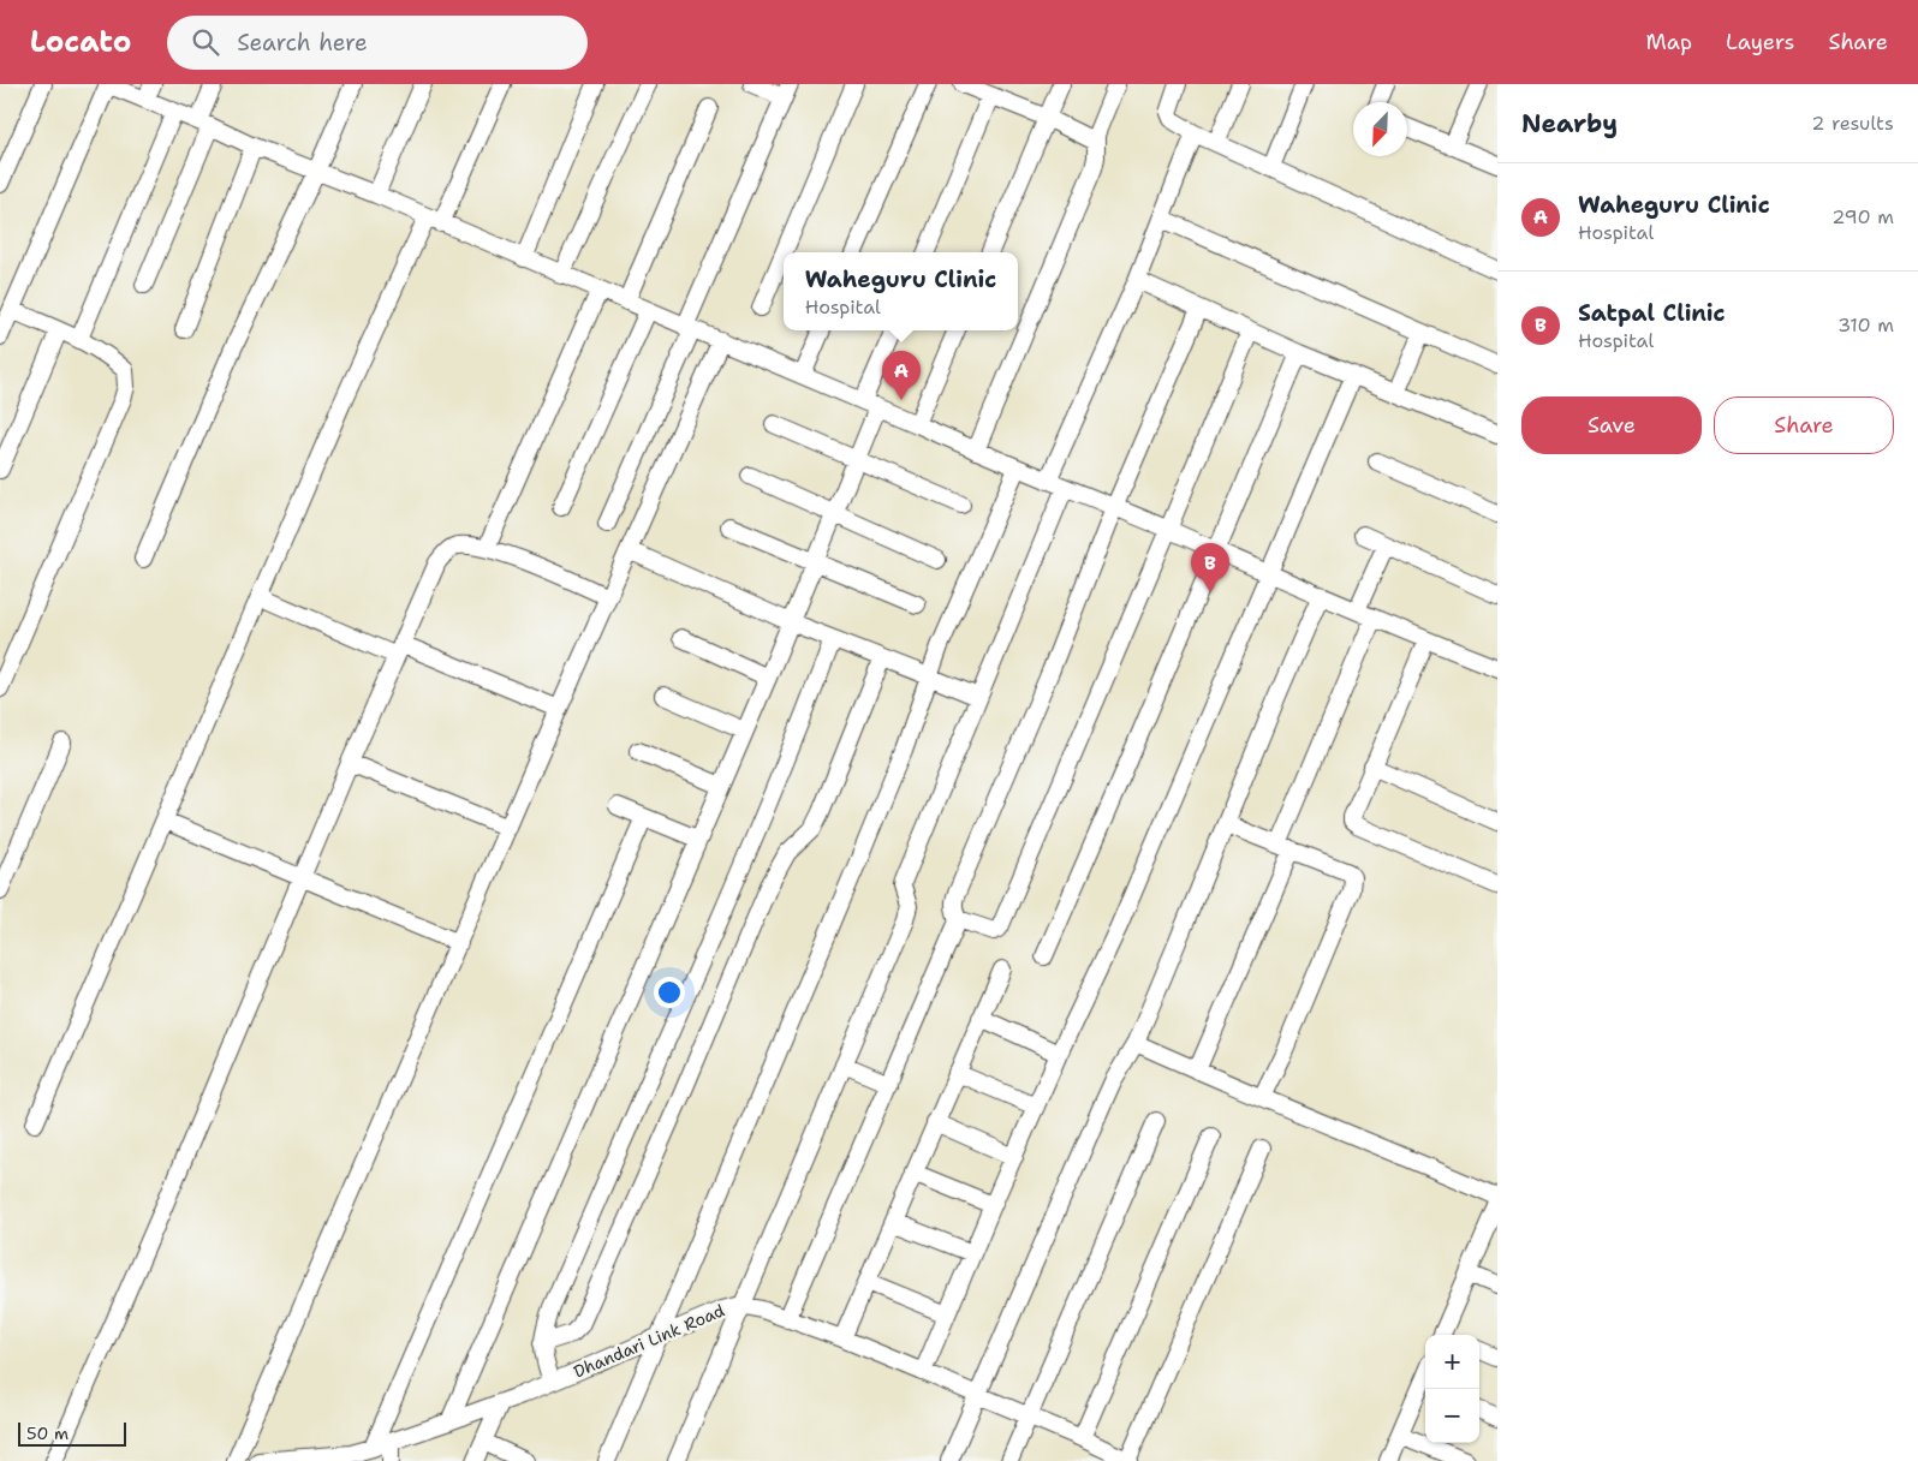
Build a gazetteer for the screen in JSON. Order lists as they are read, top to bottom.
{
  "streets": {
    "street": ["Dhandari Link Road"]
  },
  "scale_bar": "50 m",
  "north": "bottom left",
  "page": {
    "header": "Locato",
    "search": "Search here",
    "nav": ["Map", "Layers", "Share"],
    "heading": ["Nearby", "2 results"],
    "list": [
      {
        "mark": "A",
        "name": "Waheguru Clinic",
        "note": "Hospital",
        "value": "290 m"
      },
      {
        "mark": "B",
        "name": "Satpal Clinic",
        "note": "Hospital",
        "value": "310 m"
      }
    ],
    "popup": ["Waheguru Clinic", "Hospital"],
    "pins": ["A", "B"],
    "buttons": ["Save", "Share"],
    "map_buttons": ["+", "−"],
    "scale": "50 m"
  }
}
